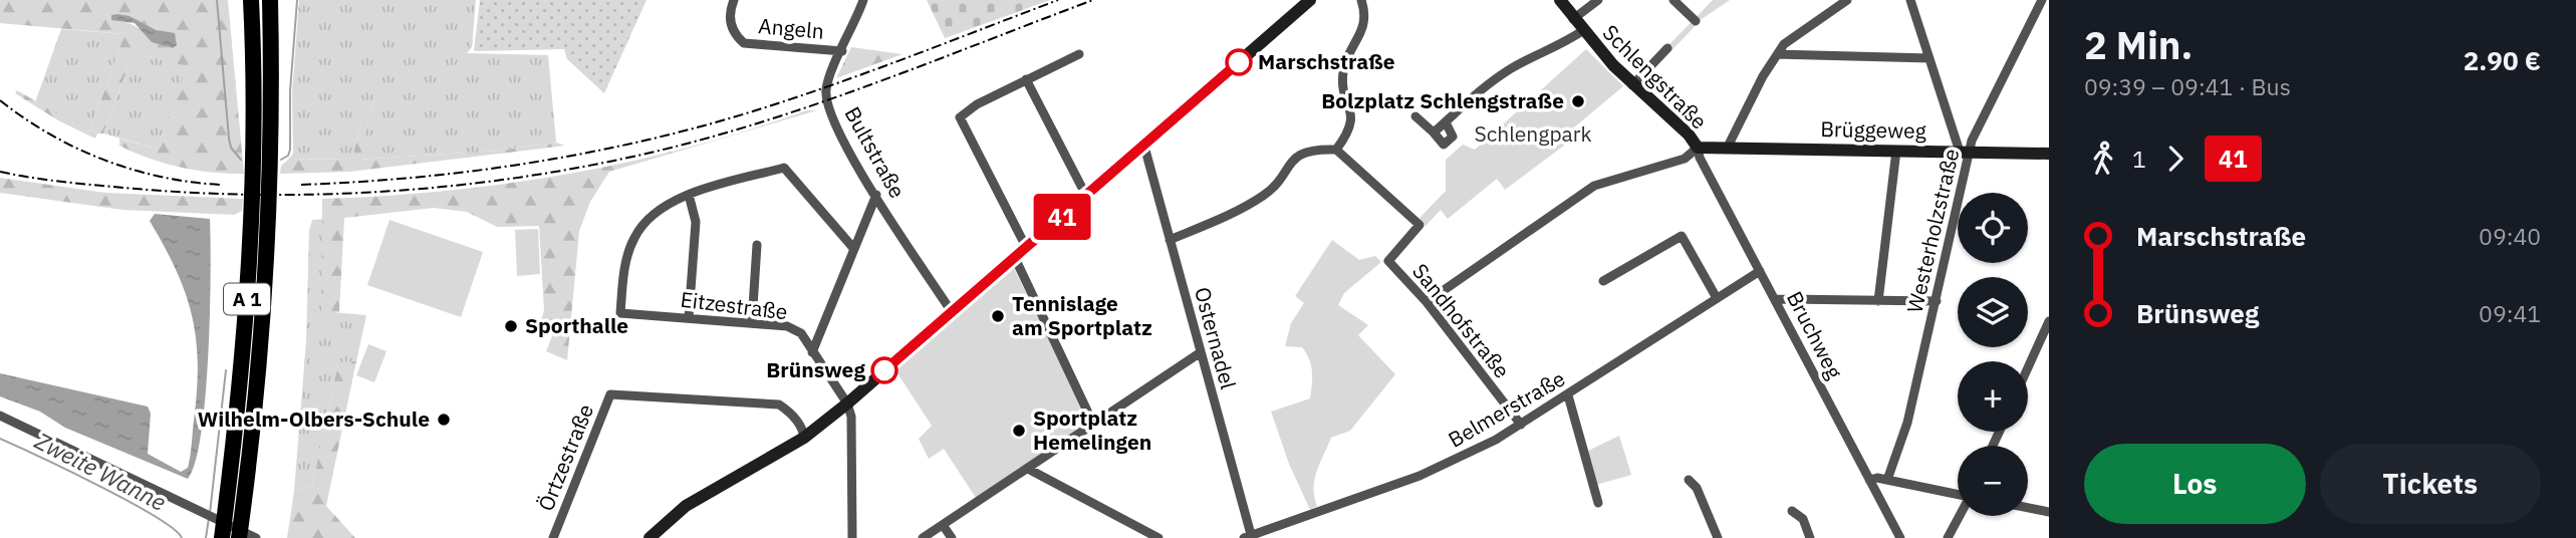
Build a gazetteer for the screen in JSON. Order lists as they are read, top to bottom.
{
  "streets": {
    "highway": ["A 1"],
    "main road": ["Schlengstraße", "Brüggeweg"],
    "street": [
      "Angeln",
      "Bultstraße",
      "Westerholzstraße",
      "Eitzestraße",
      "Sandhofstraße",
      "Bruchweg",
      "Osternadel",
      "Belmerstraße",
      "Örtzestraße"
    ]
  },
  "crossings": [
    ["Angeln", "Bultstraße"],
    ["Schlengstraße", "Brüggeweg"],
    ["Schlengstraße", "Bruchweg"],
    ["Brüggeweg", "Westerholzstraße"],
    ["Brüggeweg", "Bruchweg"],
    ["Sandhofstraße", "Belmerstraße"],
    ["Bruchweg", "Belmerstraße"],
    ["Osternadel", "Belmerstraße"]
  ],
  "water": ["Zweite Wanne"],
  "parks": ["Schlengpark"],
  "places": [
    "Marschstraße",
    "Bolzplatz Schlengstraße",
    "Tennislage am Sportplatz",
    "Sporthalle",
    "Brünsweg",
    "Wilhelm-Olbers-Schule",
    "Sportplatz Hemelingen"
  ],
  "lines": ["bus line 41"],
  "page": {
    "on_map": "41",
    "heading": ["2 Min.", "09:39 – 09:41 · Bus", "2.90 €"],
    "legs": ["1", "41"],
    "map_buttons": ["+", "−"],
    "list": [
      {
        "name": "Marschstraße",
        "value": "09:40"
      },
      {
        "name": "Brünsweg",
        "value": "09:41"
      }
    ],
    "buttons": ["Los", "Tickets"]
  }
}
